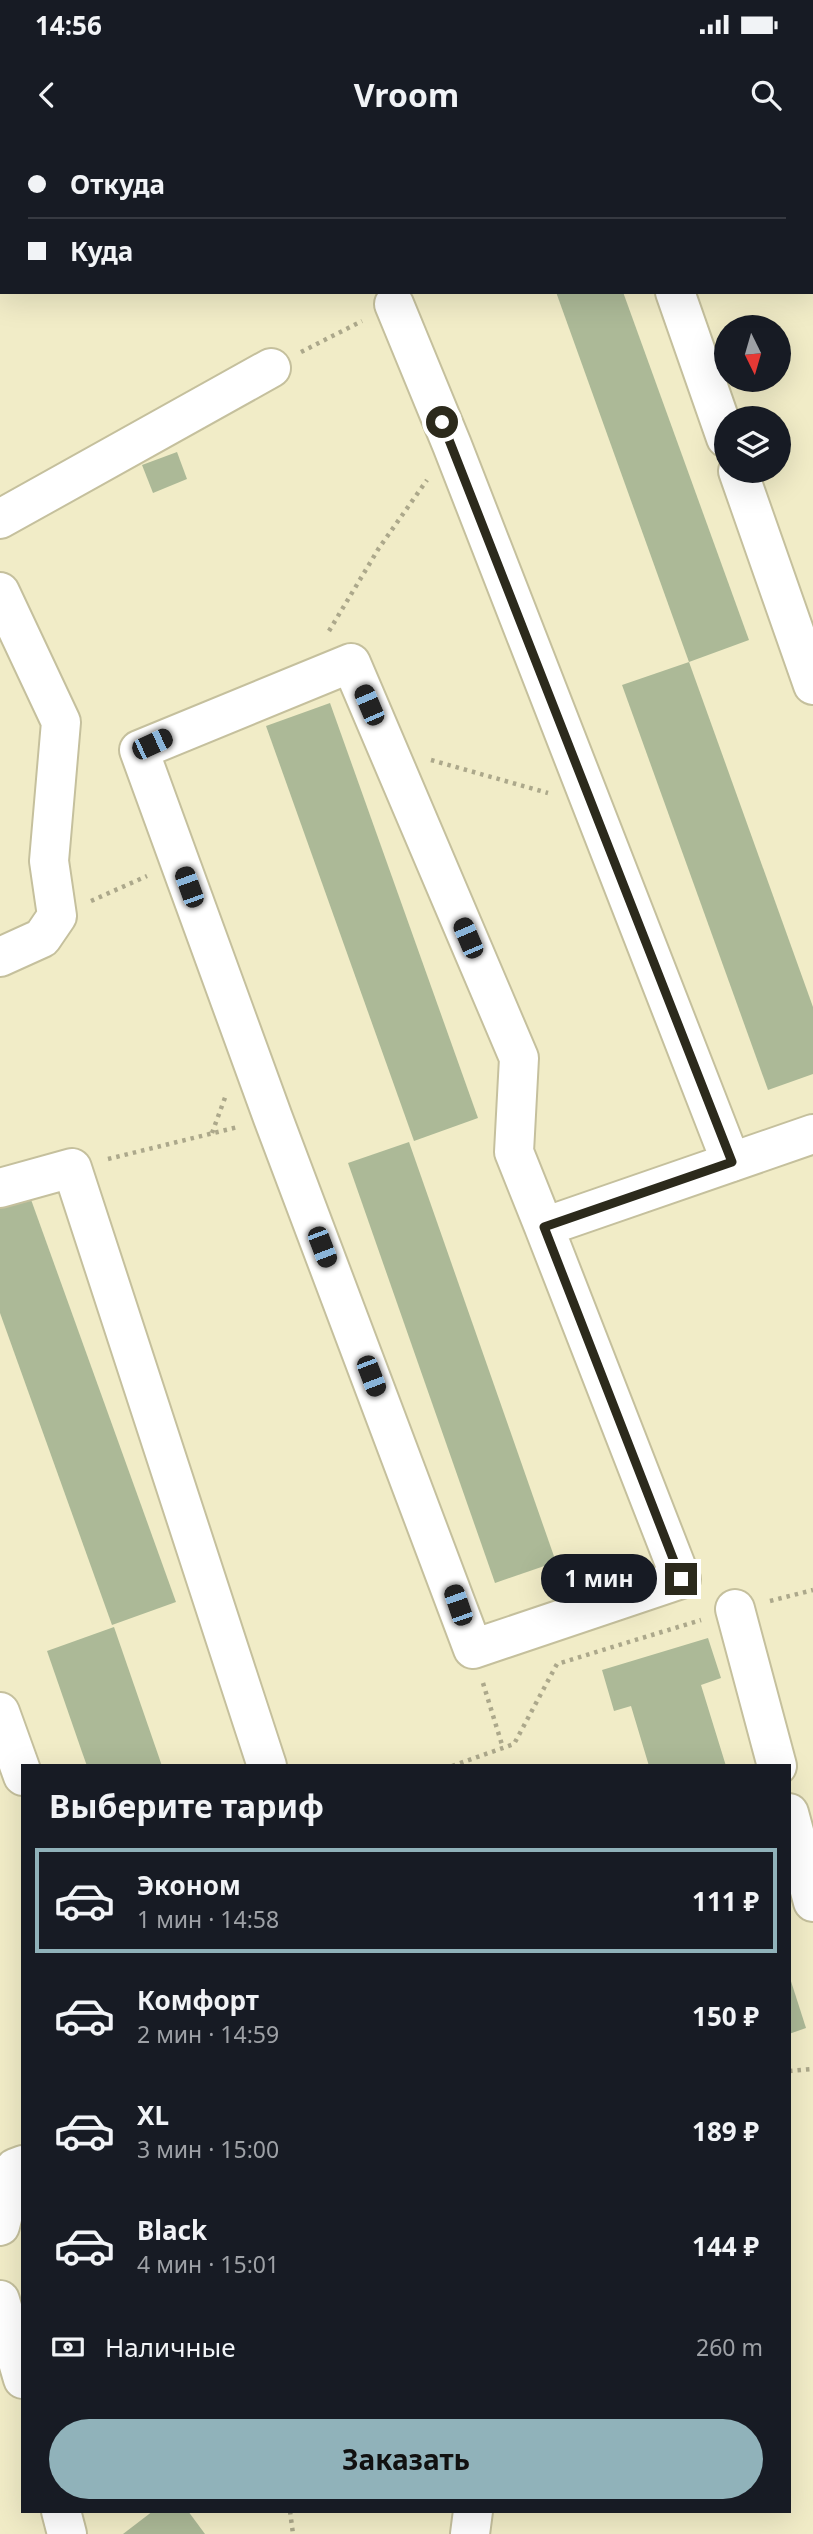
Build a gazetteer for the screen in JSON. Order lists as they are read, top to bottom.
{
  "north": "bottom",
  "page": {
    "status": "14:56",
    "header": "Vroom",
    "banner": ["Откуда", "Куда"],
    "bubble": "1 мин",
    "heading": "Выберите тариф",
    "list": [
      {
        "name": "Эконом",
        "note": "1 мин · 14:58",
        "value": "111 ₽"
      },
      {
        "name": "Комфорт",
        "note": "2 мин · 14:59",
        "value": "150 ₽"
      },
      {
        "name": "XL",
        "note": "3 мин · 15:00",
        "value": "189 ₽"
      },
      {
        "name": "Black",
        "note": "4 мин · 15:01",
        "value": "144 ₽"
      }
    ],
    "pay": ["Наличные", "260 m"],
    "buttons": "Заказать"
  }
}
